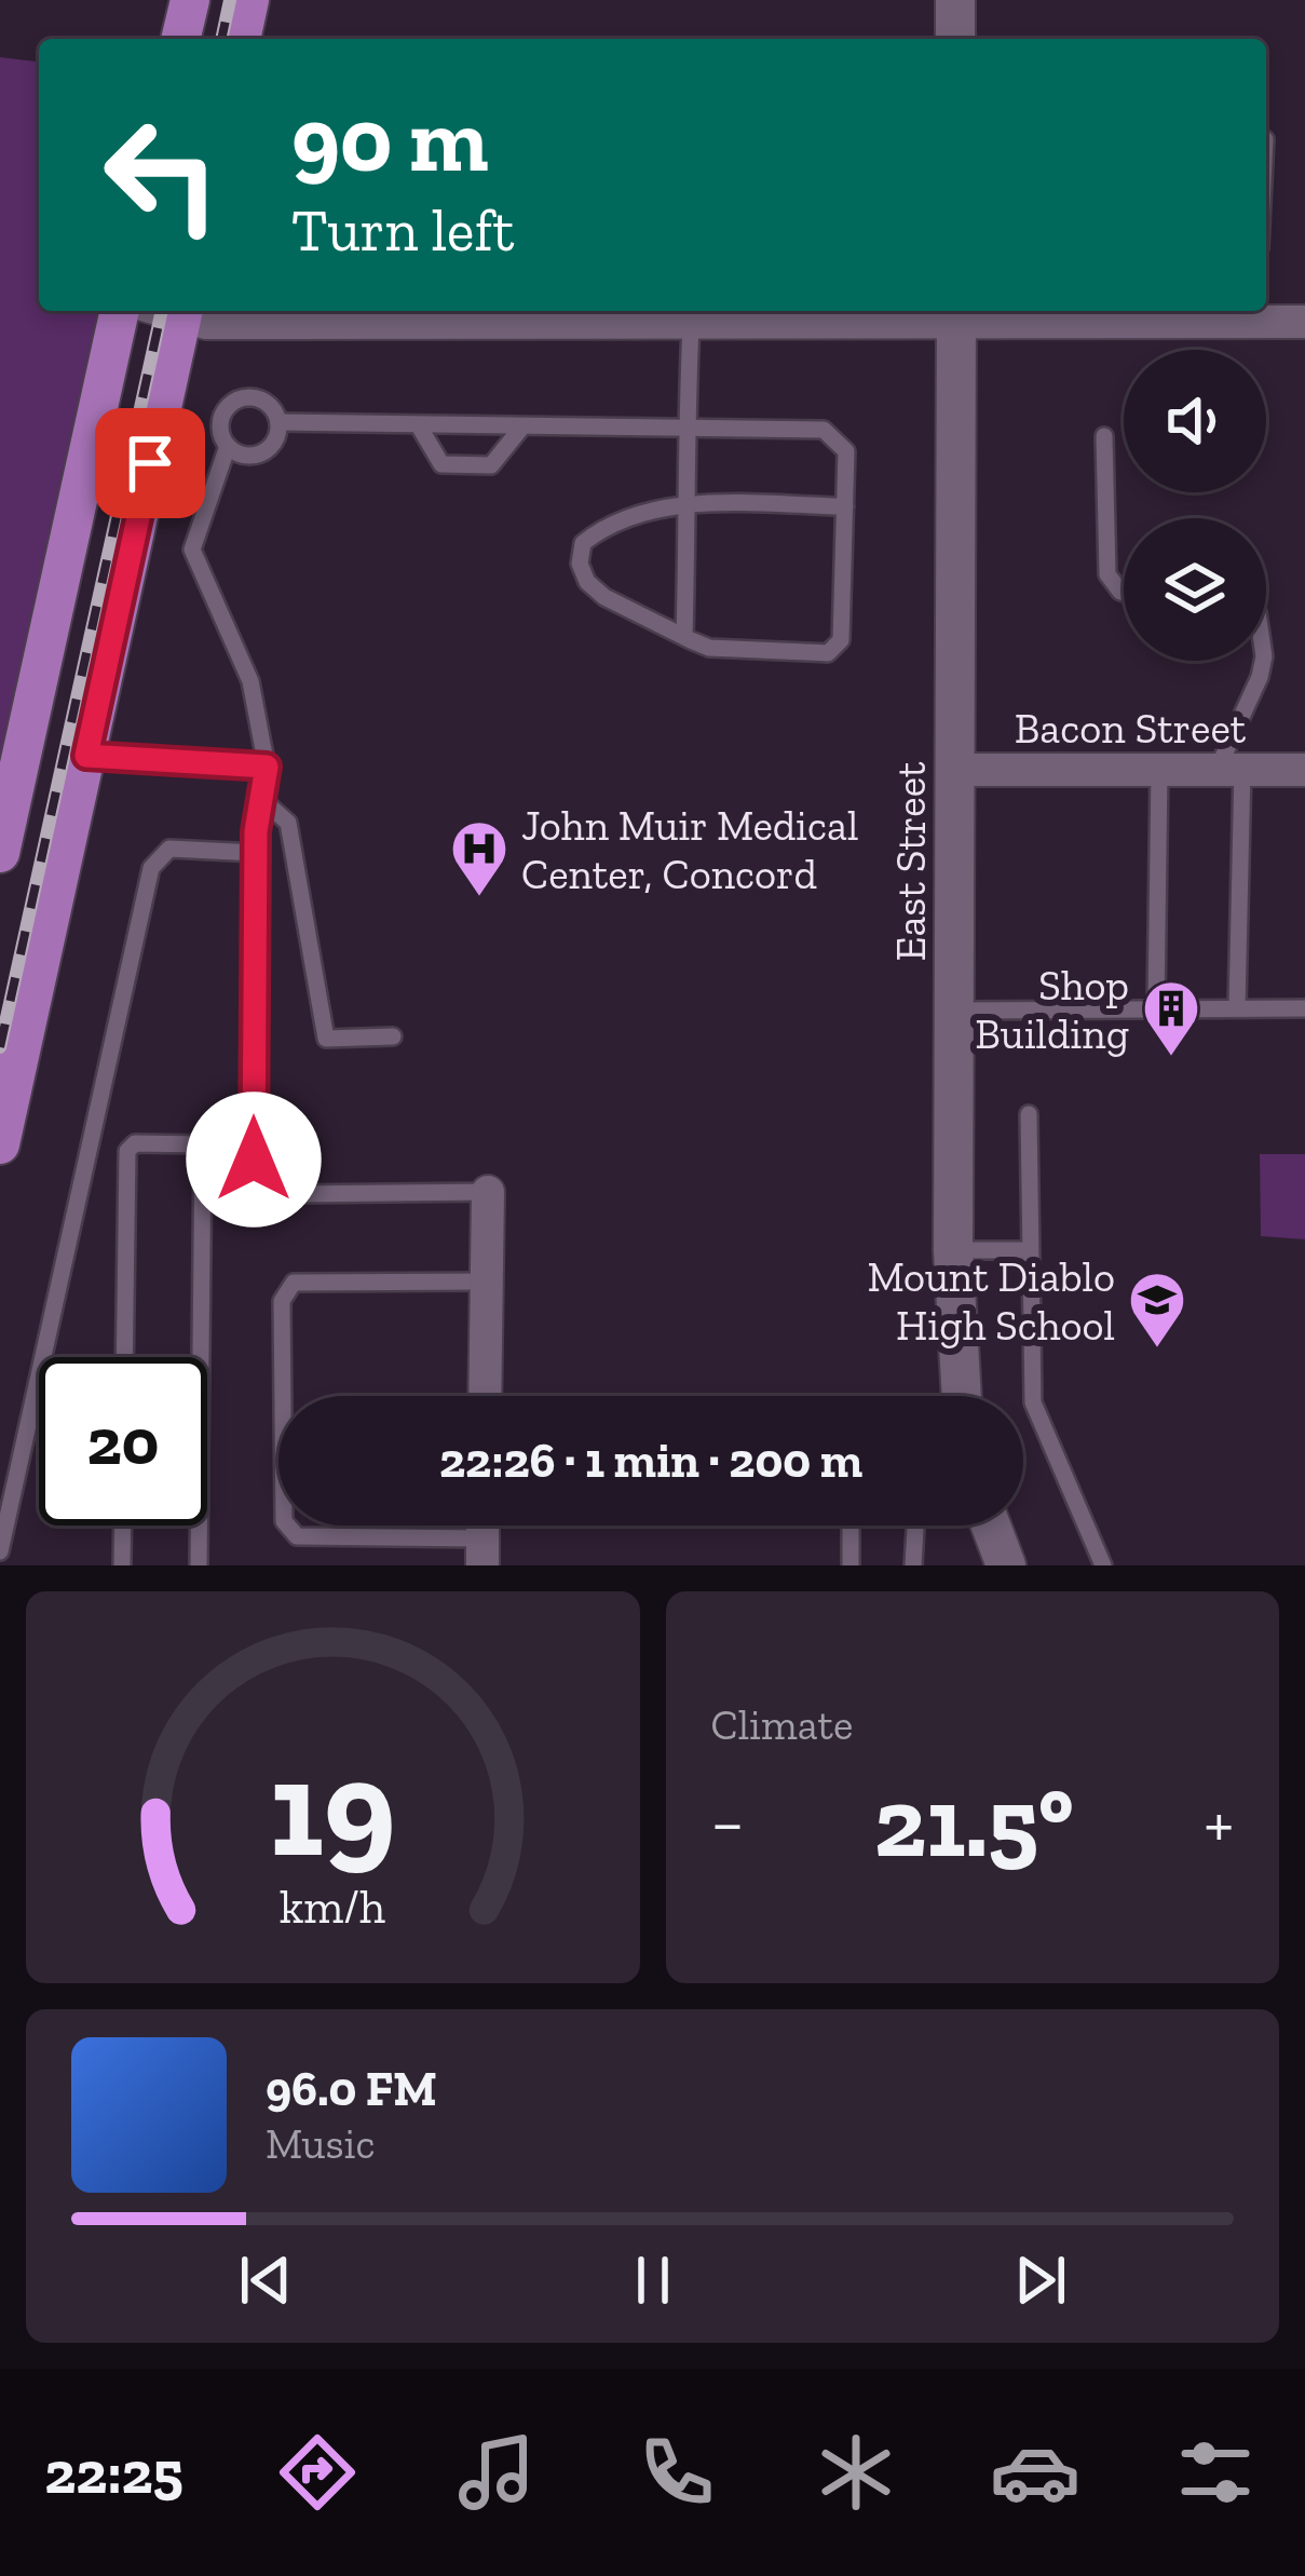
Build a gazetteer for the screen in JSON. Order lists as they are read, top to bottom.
{
  "streets": {
    "street": ["Bacon Street", "East Street"]
  },
  "crossings": [
    ["Bacon Street", "East Street"]
  ],
  "places": {
    "hospital": ["John Muir Medical Center, Concord"],
    "building": ["Shop Building"],
    "school or university": ["Mount Diablo High School"]
  },
  "page": {
    "turn": ["90 m", "Turn left"],
    "limit": "20",
    "trip": "22:26 · 1 min · 200 m",
    "tile": "Climate",
    "heat": ["−", "21.5°", "+"],
    "song": ["96.0 FM", "Music"],
    "tabs": "22:25",
    "gauge": ["19", "km/h"]
  }
}
